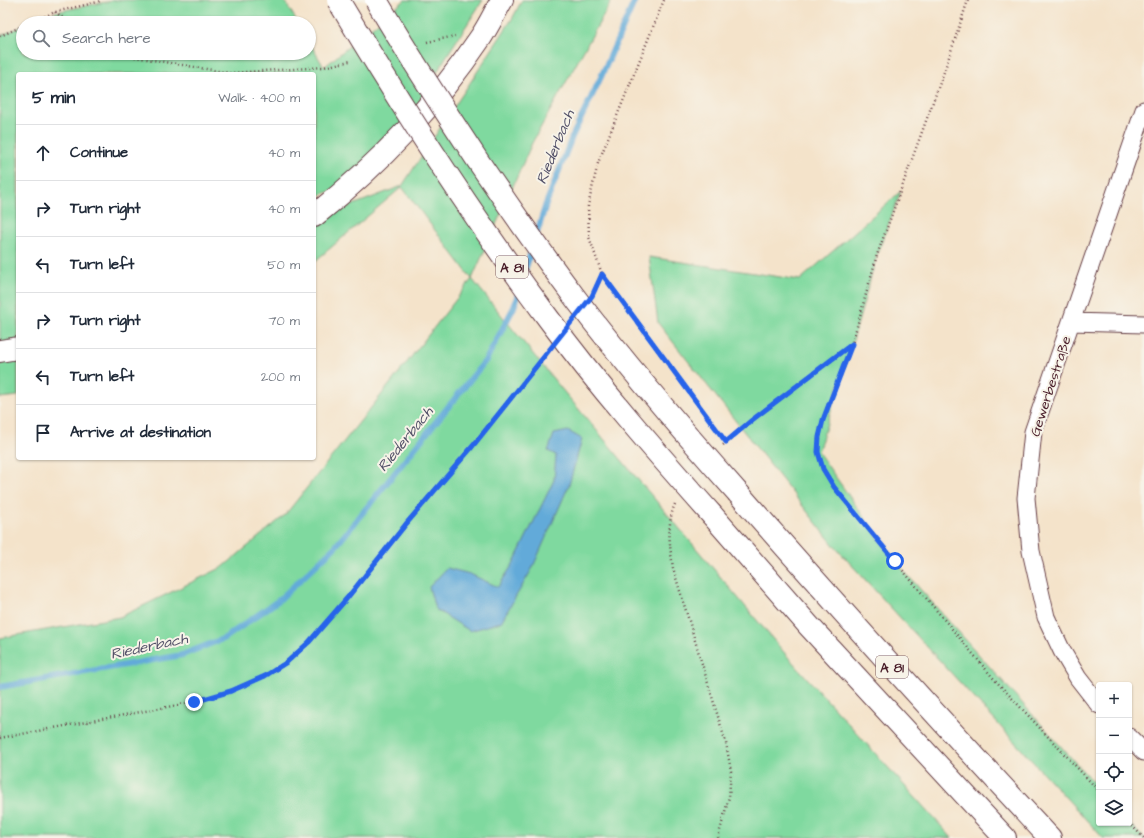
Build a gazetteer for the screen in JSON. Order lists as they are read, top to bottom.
{
  "streets": {
    "main road": ["A 81"],
    "street": ["Gewerbestraße"]
  },
  "water": ["Riederbach"],
  "page": {
    "search": "Search here",
    "heading": ["5 min", "Walk · 400 m"],
    "list": [
      ["Continue", "40 m"],
      ["Turn right", "40 m"],
      ["Turn left", "50 m"],
      ["Turn right", "70 m"],
      ["Turn left", "200 m"],
      "Arrive at destination"
    ],
    "map_buttons": ["+", "−"]
  }
}
